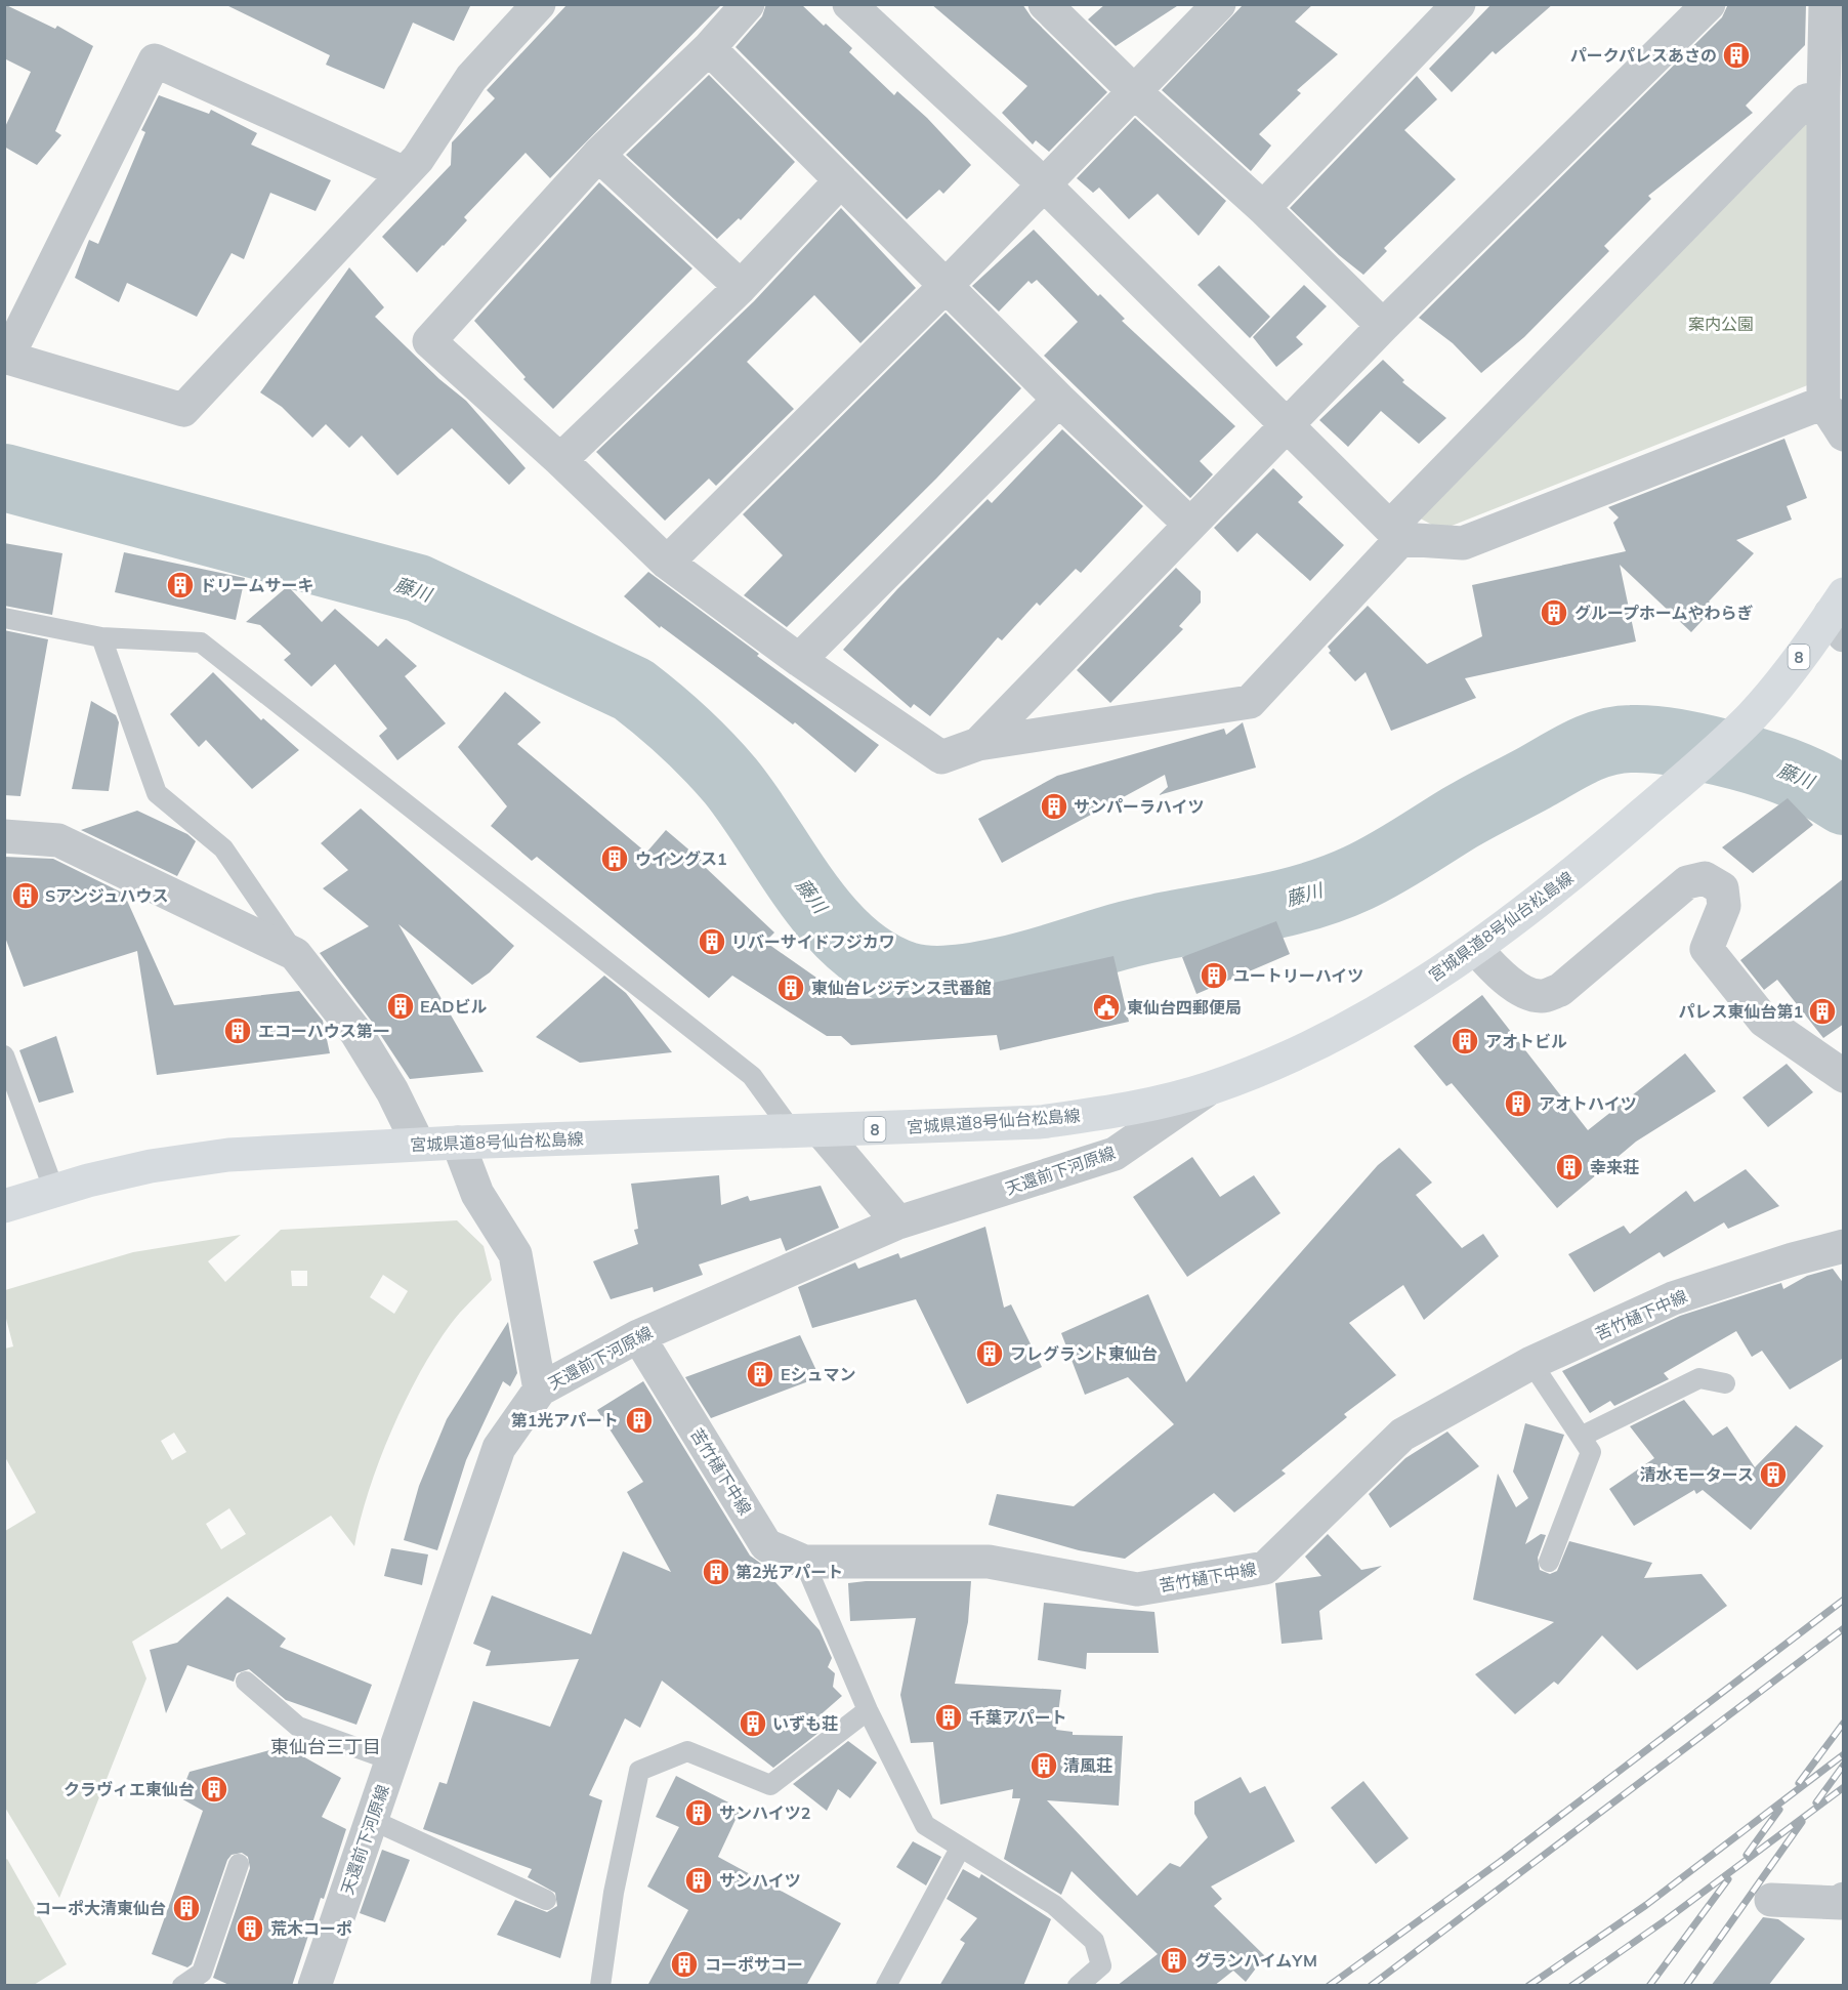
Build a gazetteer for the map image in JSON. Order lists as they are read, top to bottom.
{
  "streets": {
    "main road": ["8", "宮城県道8号仙台松島線"],
    "street": ["天還前下河原線", "苦竹樋下中線"]
  },
  "crossings": [
    ["宮城県道8号仙台松島線", "天還前下河原線"],
    ["天還前下河原線", "苦竹樋下中線"]
  ],
  "districts": ["東仙台三丁目"],
  "water": ["藤川"],
  "parks": ["案内公園"],
  "places": {
    "building": [
      "パークパレスあさの",
      "ドリームサーキ",
      "グループホームやわらぎ",
      "サンパーラハイツ",
      "ウイングス1",
      "Sアンジュハウス",
      "リバーサイドフジカワ",
      "ユートリーハイツ",
      "東仙台レジデンス弐番館",
      "EADビル",
      "パレス東仙台第1",
      "エコーハウス第一",
      "アオトビル",
      "アオトハイツ",
      "幸来荘",
      "フレグラント東仙台",
      "Eシュマン",
      "第1光アパート",
      "清水モータース",
      "第2光アパート",
      "千葉アパート",
      "いずも荘",
      "清風荘",
      "クラヴィエ東仙台",
      "サンハイツ2",
      "サンハイツ",
      "コーポ大清東仙台",
      "荒木コーポ",
      "グランハイムYM",
      "コーポサコー"
    ],
    "public building": ["東仙台四郵便局"]
  }
}
